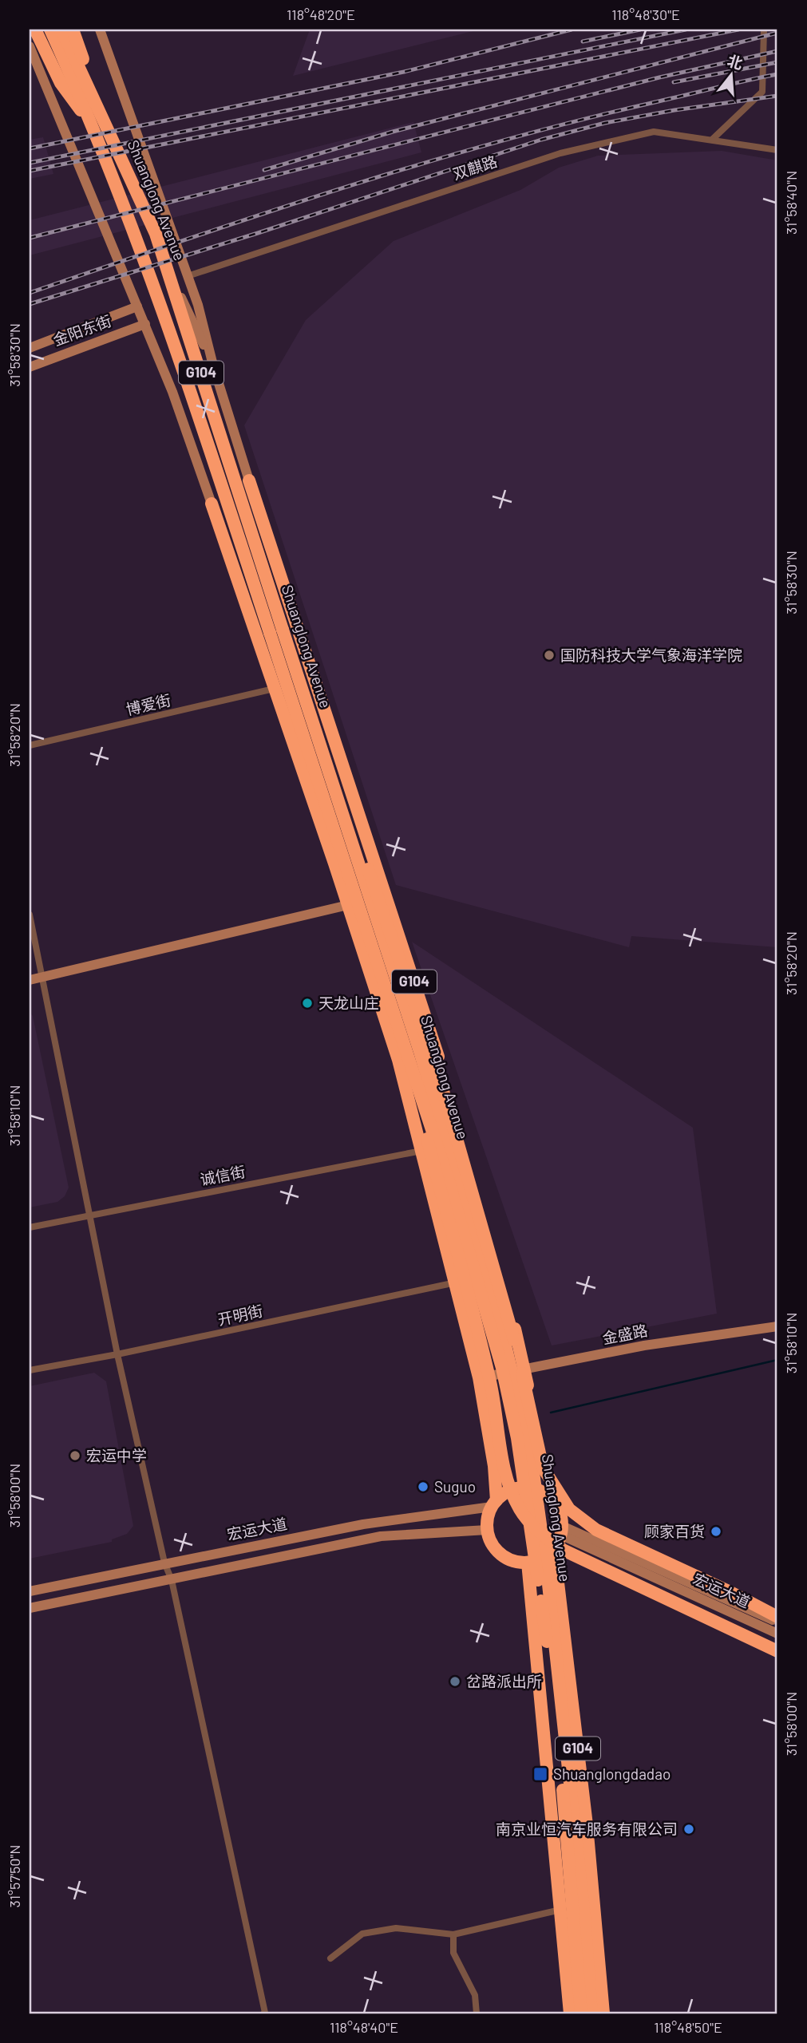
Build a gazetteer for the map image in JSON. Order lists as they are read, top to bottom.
{
  "streets": {
    "highway": ["Shuanglong Avenue", "G104"],
    "street": [
      "双麒路",
      "金阳东街",
      "博爱街",
      "诚信街",
      "开明街",
      "金盛路",
      "宏运大道"
    ]
  },
  "crossings": [
    ["Shuanglong Avenue", "G104"],
    ["Shuanglong Avenue", "金盛路"],
    ["Shuanglong Avenue", "宏运大道"],
    ["G104", "博爱街"],
    ["G104", "诚信街"],
    ["G104", "开明街"],
    ["G104", "金盛路"],
    ["G104", "宏运大道"]
  ],
  "places": {
    "other": [
      "国防科技大学气象海洋学院",
      "天龙山庄",
      "宏运中学",
      "Suguo",
      "顾家百货",
      "岔路派出所",
      "南京业恒汽车服务有限公司"
    ],
    "transit": ["Shuanglongdadao"]
  },
  "north": "top",
  "coordinates": [
    "118°48'20\"E",
    "118°48'30\"E",
    "31°58'40\"N",
    "31°58'30\"N",
    "31°58'20\"N",
    "31°58'10\"N",
    "31°58'00\"N",
    "31°57'50\"N",
    "118°48'40\"E",
    "118°48'50\"E"
  ]
}
